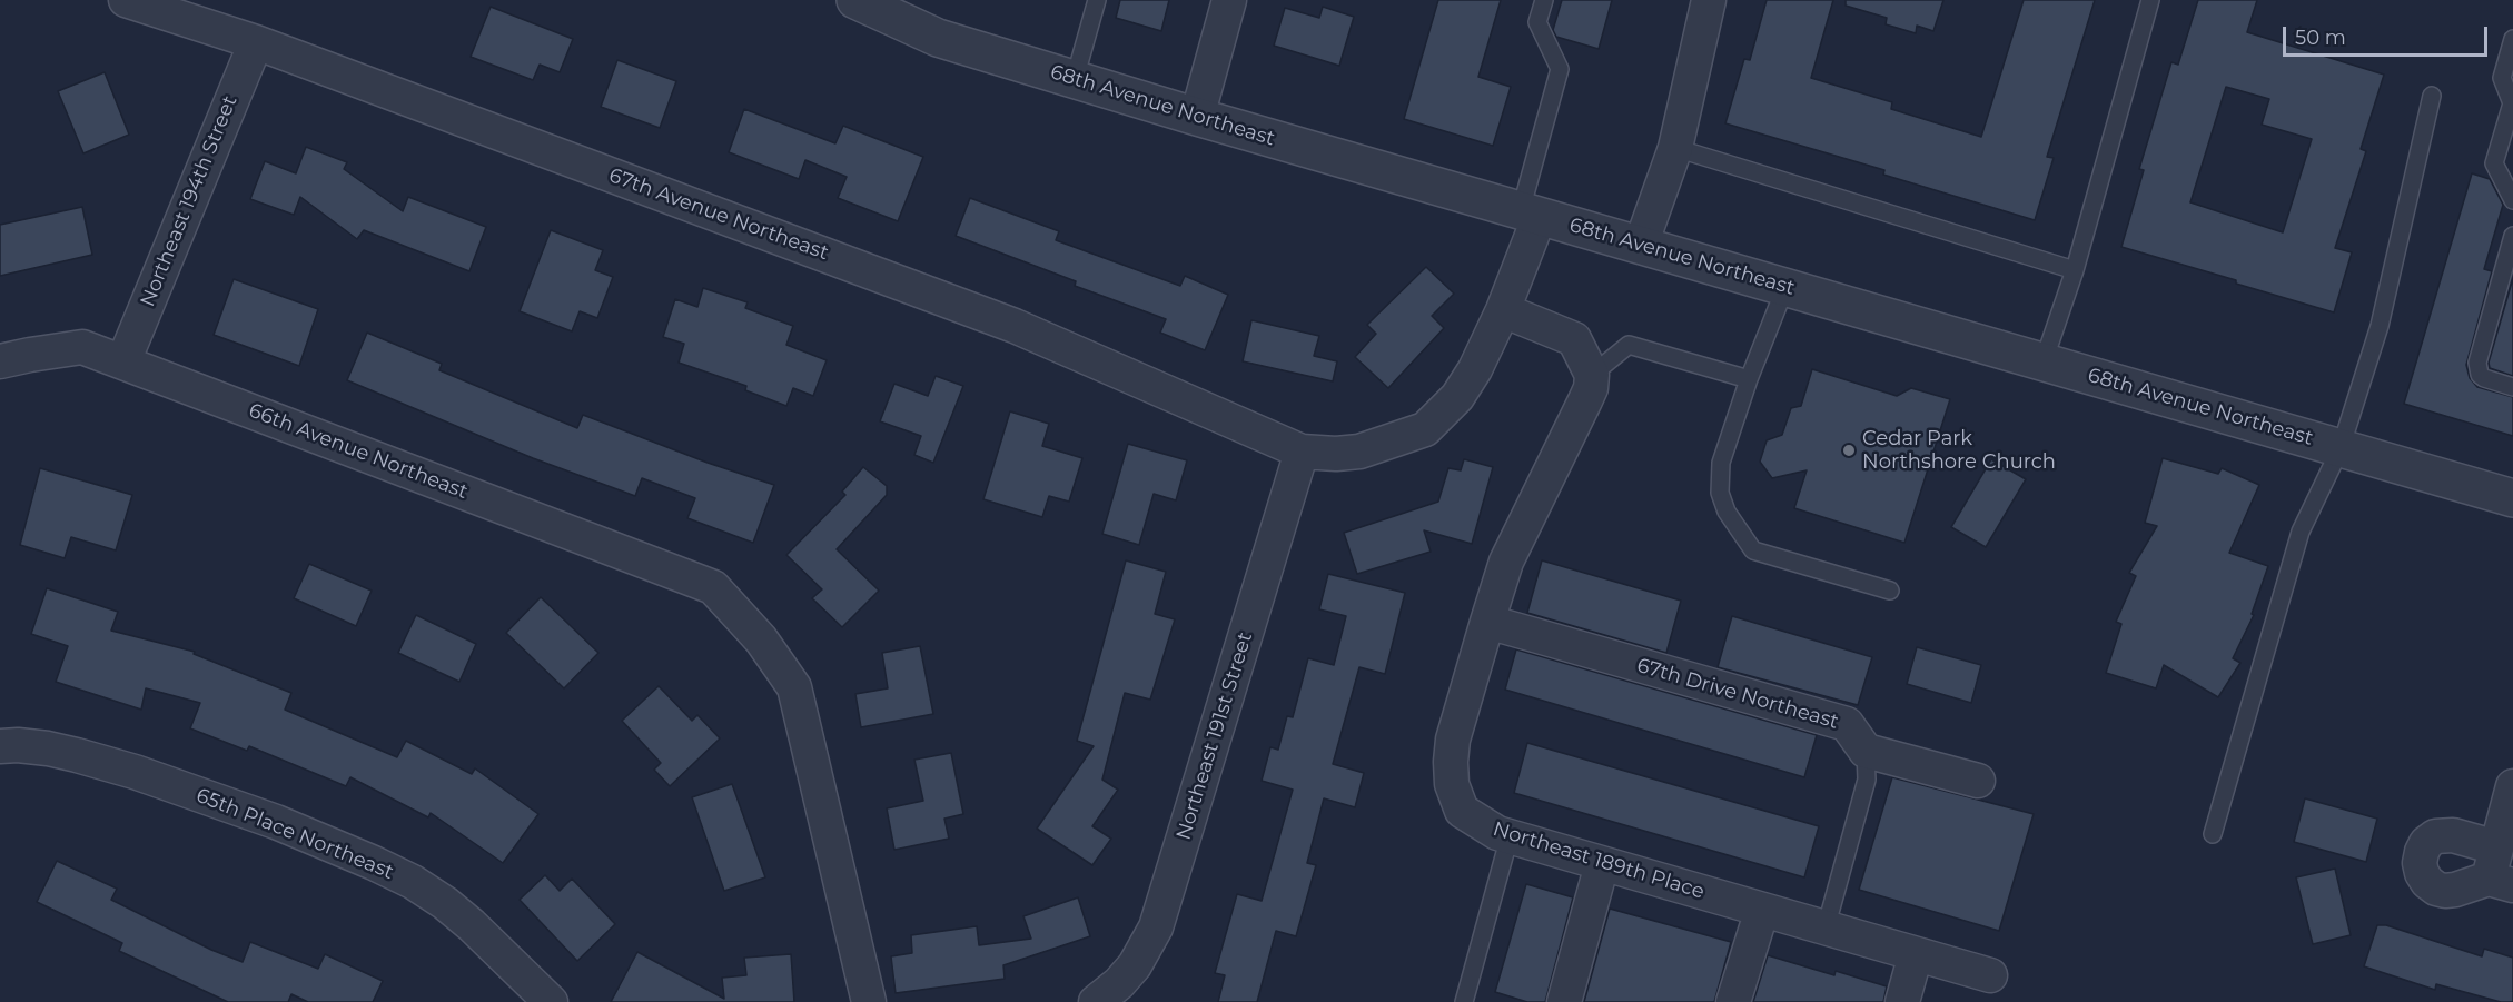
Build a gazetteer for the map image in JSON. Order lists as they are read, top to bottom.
{
  "streets": {
    "street": [
      "68th Avenue Northeast",
      "Northeast 194th Street",
      "67th Avenue Northeast",
      "66th Avenue Northeast",
      "67th Drive Northeast",
      "Northeast 191st Street",
      "65th Place Northeast",
      "Northeast 189th Place"
    ]
  },
  "crossings": [
    ["68th Avenue Northeast", "67th Avenue Northeast"],
    ["Northeast 194th Street", "67th Avenue Northeast"],
    ["Northeast 194th Street", "66th Avenue Northeast"],
    ["67th Avenue Northeast", "Northeast 191st Street"],
    ["67th Drive Northeast", "Northeast 189th Place"]
  ],
  "places": ["Cedar Park Northshore Church"],
  "scale_bar": "50 m"
}
